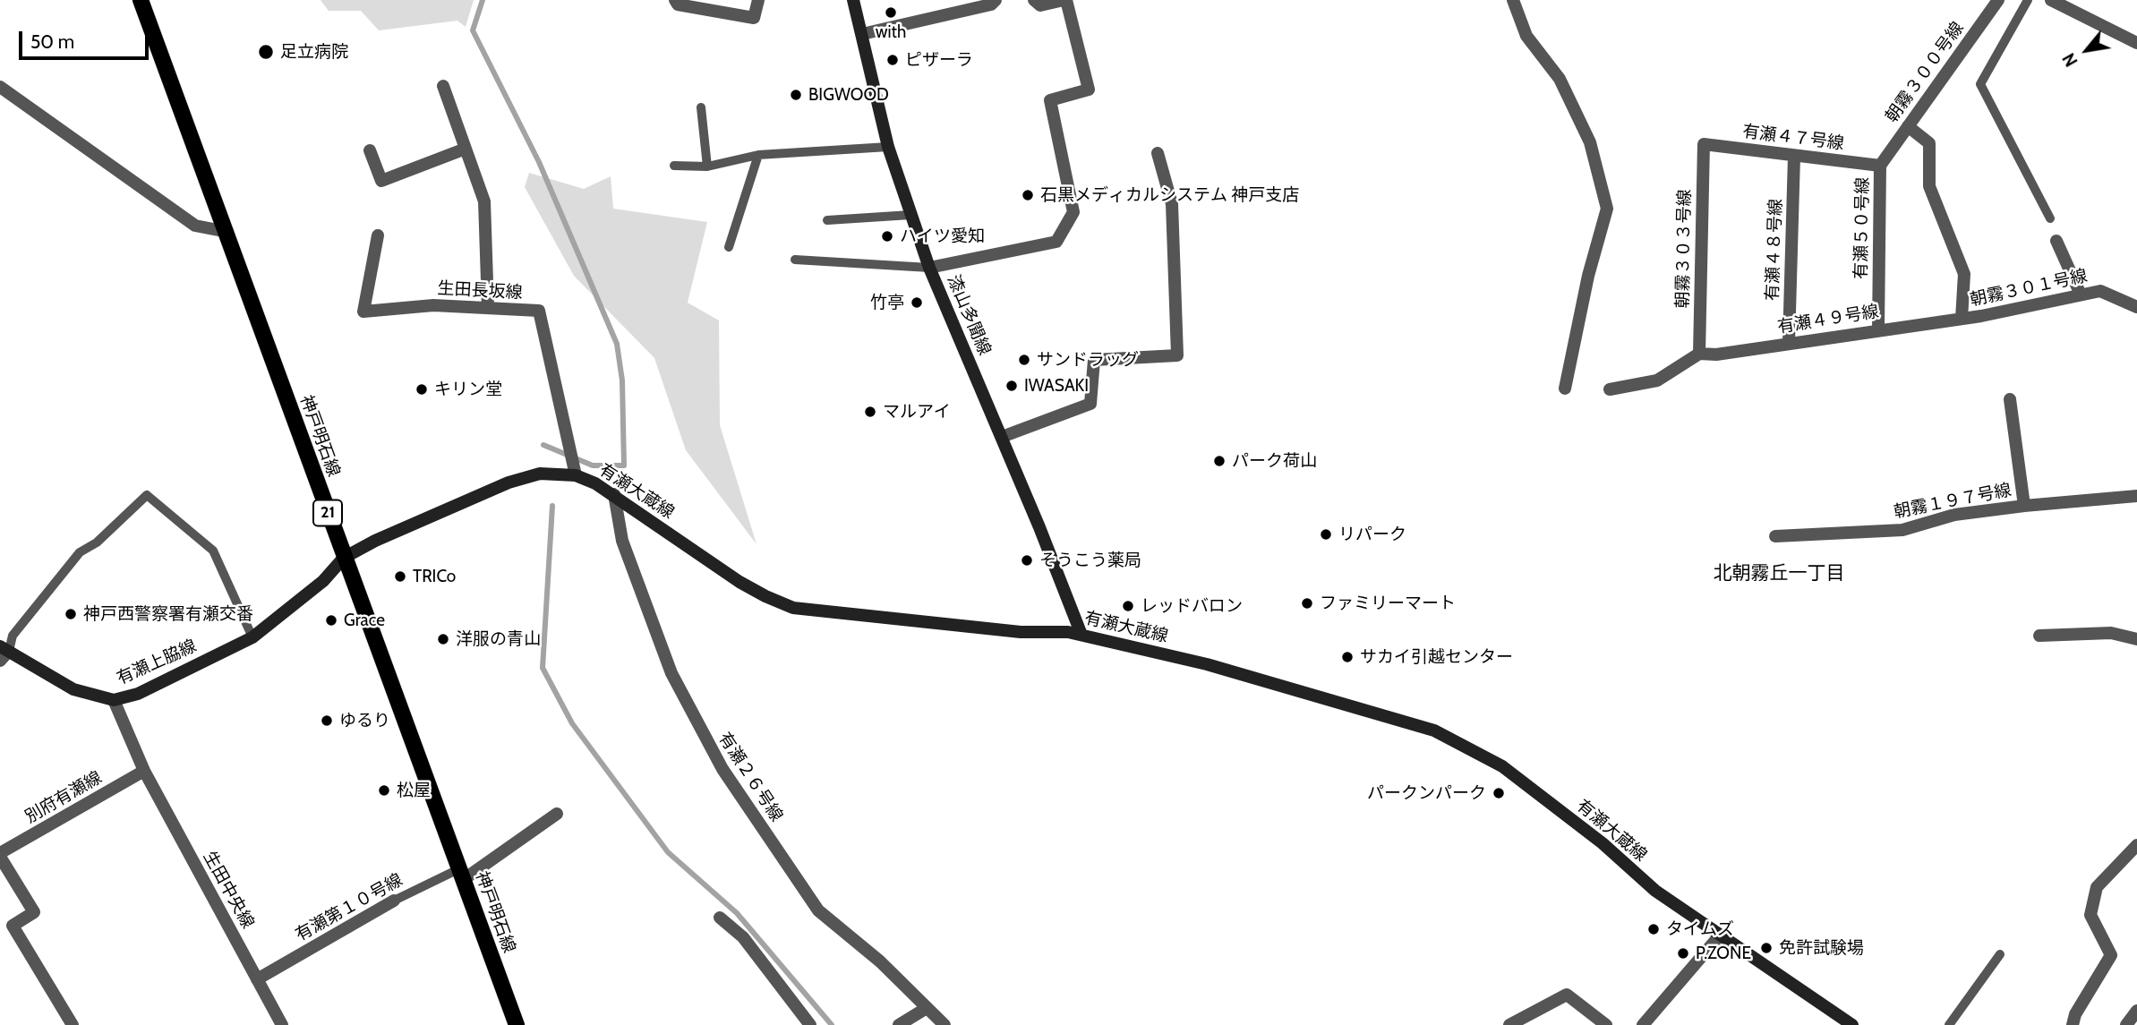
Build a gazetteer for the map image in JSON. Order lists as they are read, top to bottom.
{
  "streets": {
    "main road": [
      "漆山多聞線",
      "神戸明石線",
      "有瀬大蔵線",
      "21",
      "有瀬上脇線"
    ],
    "street": [
      "朝霧３００号線",
      "有瀬４７号線",
      "有瀬５０号線",
      "朝霧３０３号線",
      "有瀬４８号線",
      "朝霧３０１号線",
      "生田長坂線",
      "有瀬４９号線",
      "朝霧１９７号線",
      "有瀬２６号線",
      "別府有瀬線",
      "生田中央線",
      "有瀬第１０号線"
    ]
  },
  "crossings": [
    ["朝霧３００号線", "有瀬４７号線"],
    ["朝霧３００号線", "有瀬５０号線"],
    ["有瀬４７号線", "有瀬５０号線"],
    ["有瀬４７号線", "朝霧３０３号線"],
    ["有瀬４７号線", "有瀬４８号線"],
    ["有瀬５０号線", "有瀬４９号線"],
    ["朝霧３０３号線", "有瀬４９号線"],
    ["有瀬４８号線", "有瀬４９号線"],
    ["朝霧３０１号線", "有瀬４９号線"],
    ["生田長坂線", "有瀬大蔵線"],
    ["漆山多聞線", "有瀬大蔵線"],
    ["神戸明石線", "有瀬大蔵線"],
    ["神戸明石線", "有瀬上脇線"],
    ["神戸明石線", "有瀬第１０号線"],
    ["有瀬大蔵線", "有瀬上脇線"],
    ["有瀬大蔵線", "有瀬２６号線"],
    ["有瀬上脇線", "生田中央線"],
    ["別府有瀬線", "生田中央線"],
    ["生田中央線", "有瀬第１０号線"]
  ],
  "districts": ["北朝霧丘一丁目"],
  "places": [
    "with",
    "足立病院",
    "ピザーラ",
    "BIGWOOD",
    "石黒メディカルシステム 神戸支店",
    "ハイツ愛知",
    "竹亭",
    "サンドラッグ",
    "IWASAKI",
    "キリン堂",
    "マルアイ",
    "パーク荷山",
    "リパーク",
    "そうこう薬局",
    "TRICo",
    "ファミリーマート",
    "レッドバロン",
    "神戸西警察署有瀬交番",
    "Grace",
    "洋服の青山",
    "サカイ引越センター",
    "ゆるり",
    "松屋",
    "パークンパーク",
    "タイムズ",
    "免許試験場",
    "P.ZONE"
  ],
  "scale_bar": "50 m",
  "north": "bottom left"
}
